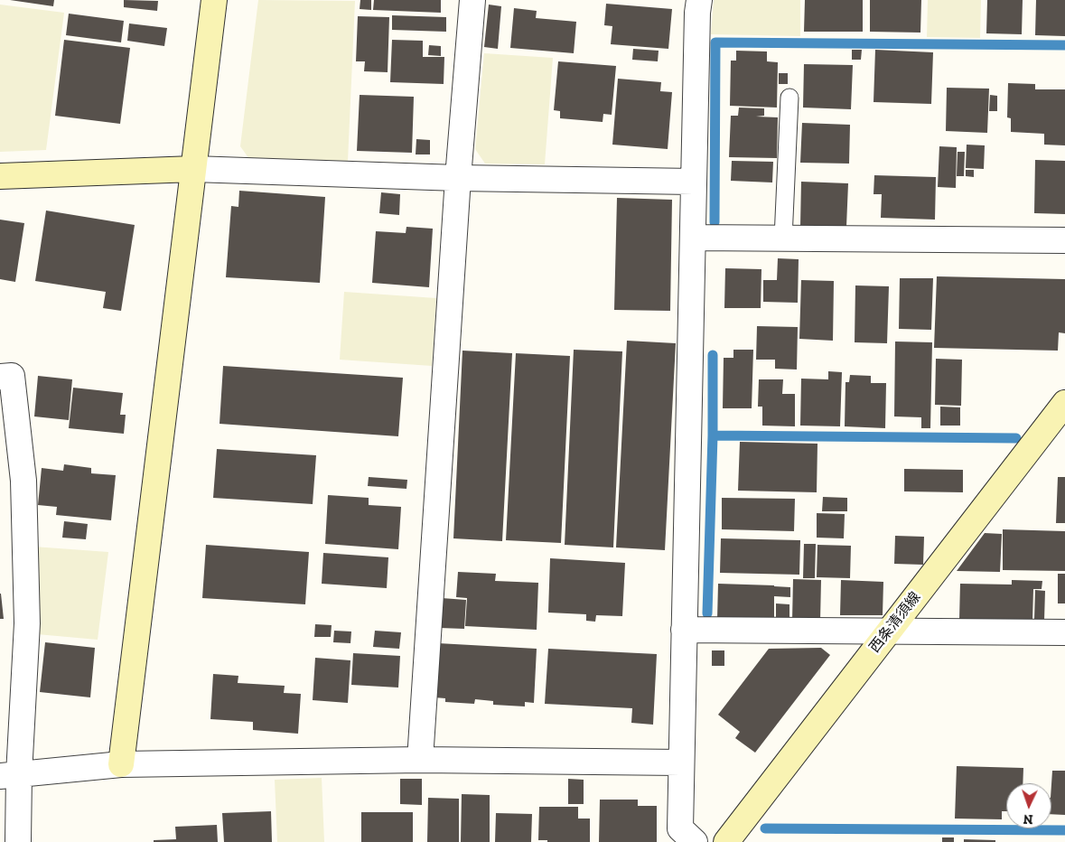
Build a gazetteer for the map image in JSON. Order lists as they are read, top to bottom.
{
  "streets": {
    "street": ["西条清須線"]
  },
  "north": "bottom"
}
